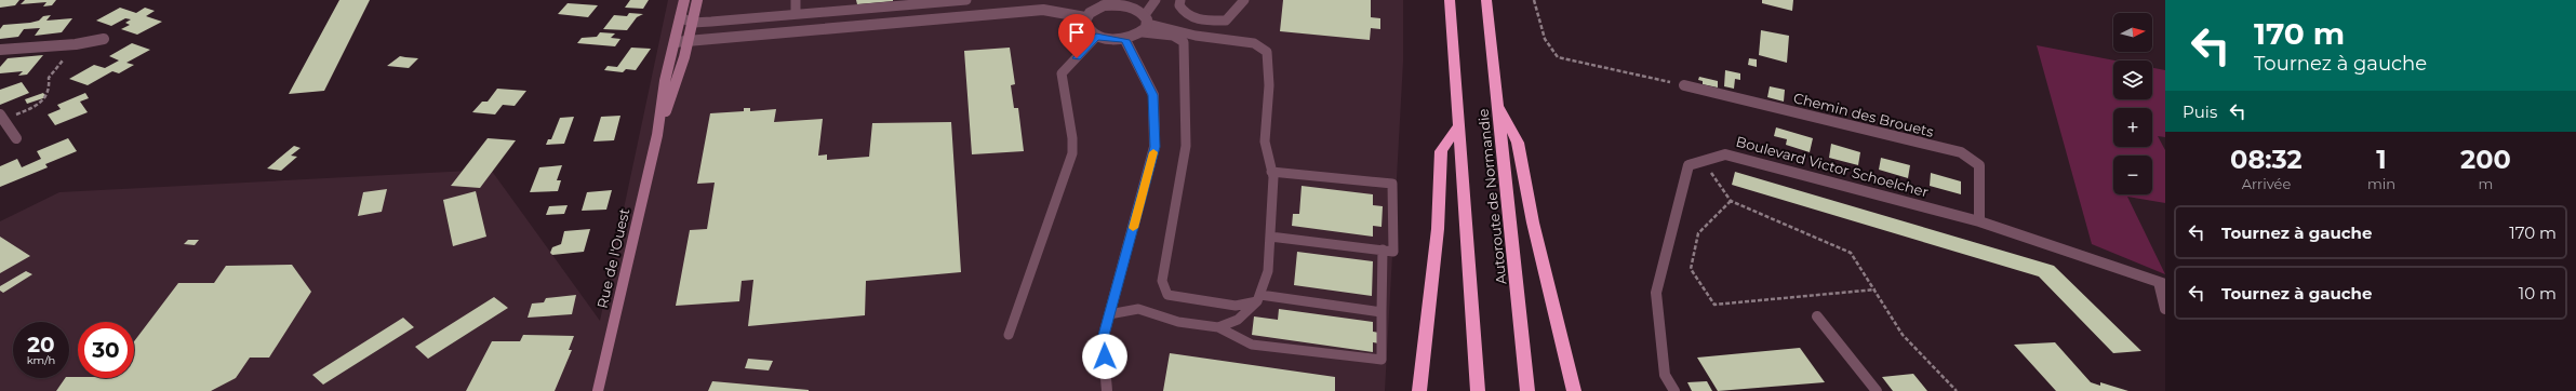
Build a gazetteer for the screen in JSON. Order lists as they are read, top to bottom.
{
  "streets": {
    "highway": ["Autoroute de Normandie"],
    "main road": ["Rue de l'Ouest"],
    "street": ["Chemin des Brouets", "Boulevard Victor Schoelcher"]
  },
  "crossings": [
    ["Chemin des Brouets", "Boulevard Victor Schoelcher"]
  ],
  "north": "right",
  "page": {
    "turn": ["170 m", "Tournez à gauche"],
    "map_buttons": ["+", "−"],
    "then": "Puis",
    "eta": [
      "08:32",
      "Arrivée",
      "1",
      "min",
      "200",
      "m"
    ],
    "list": [
      {
        "name": "Tournez à gauche",
        "value": "170 m"
      },
      {
        "name": "Tournez à gauche",
        "value": "10 m"
      }
    ],
    "speed": "20 km/h",
    "limit": "30"
  }
}
